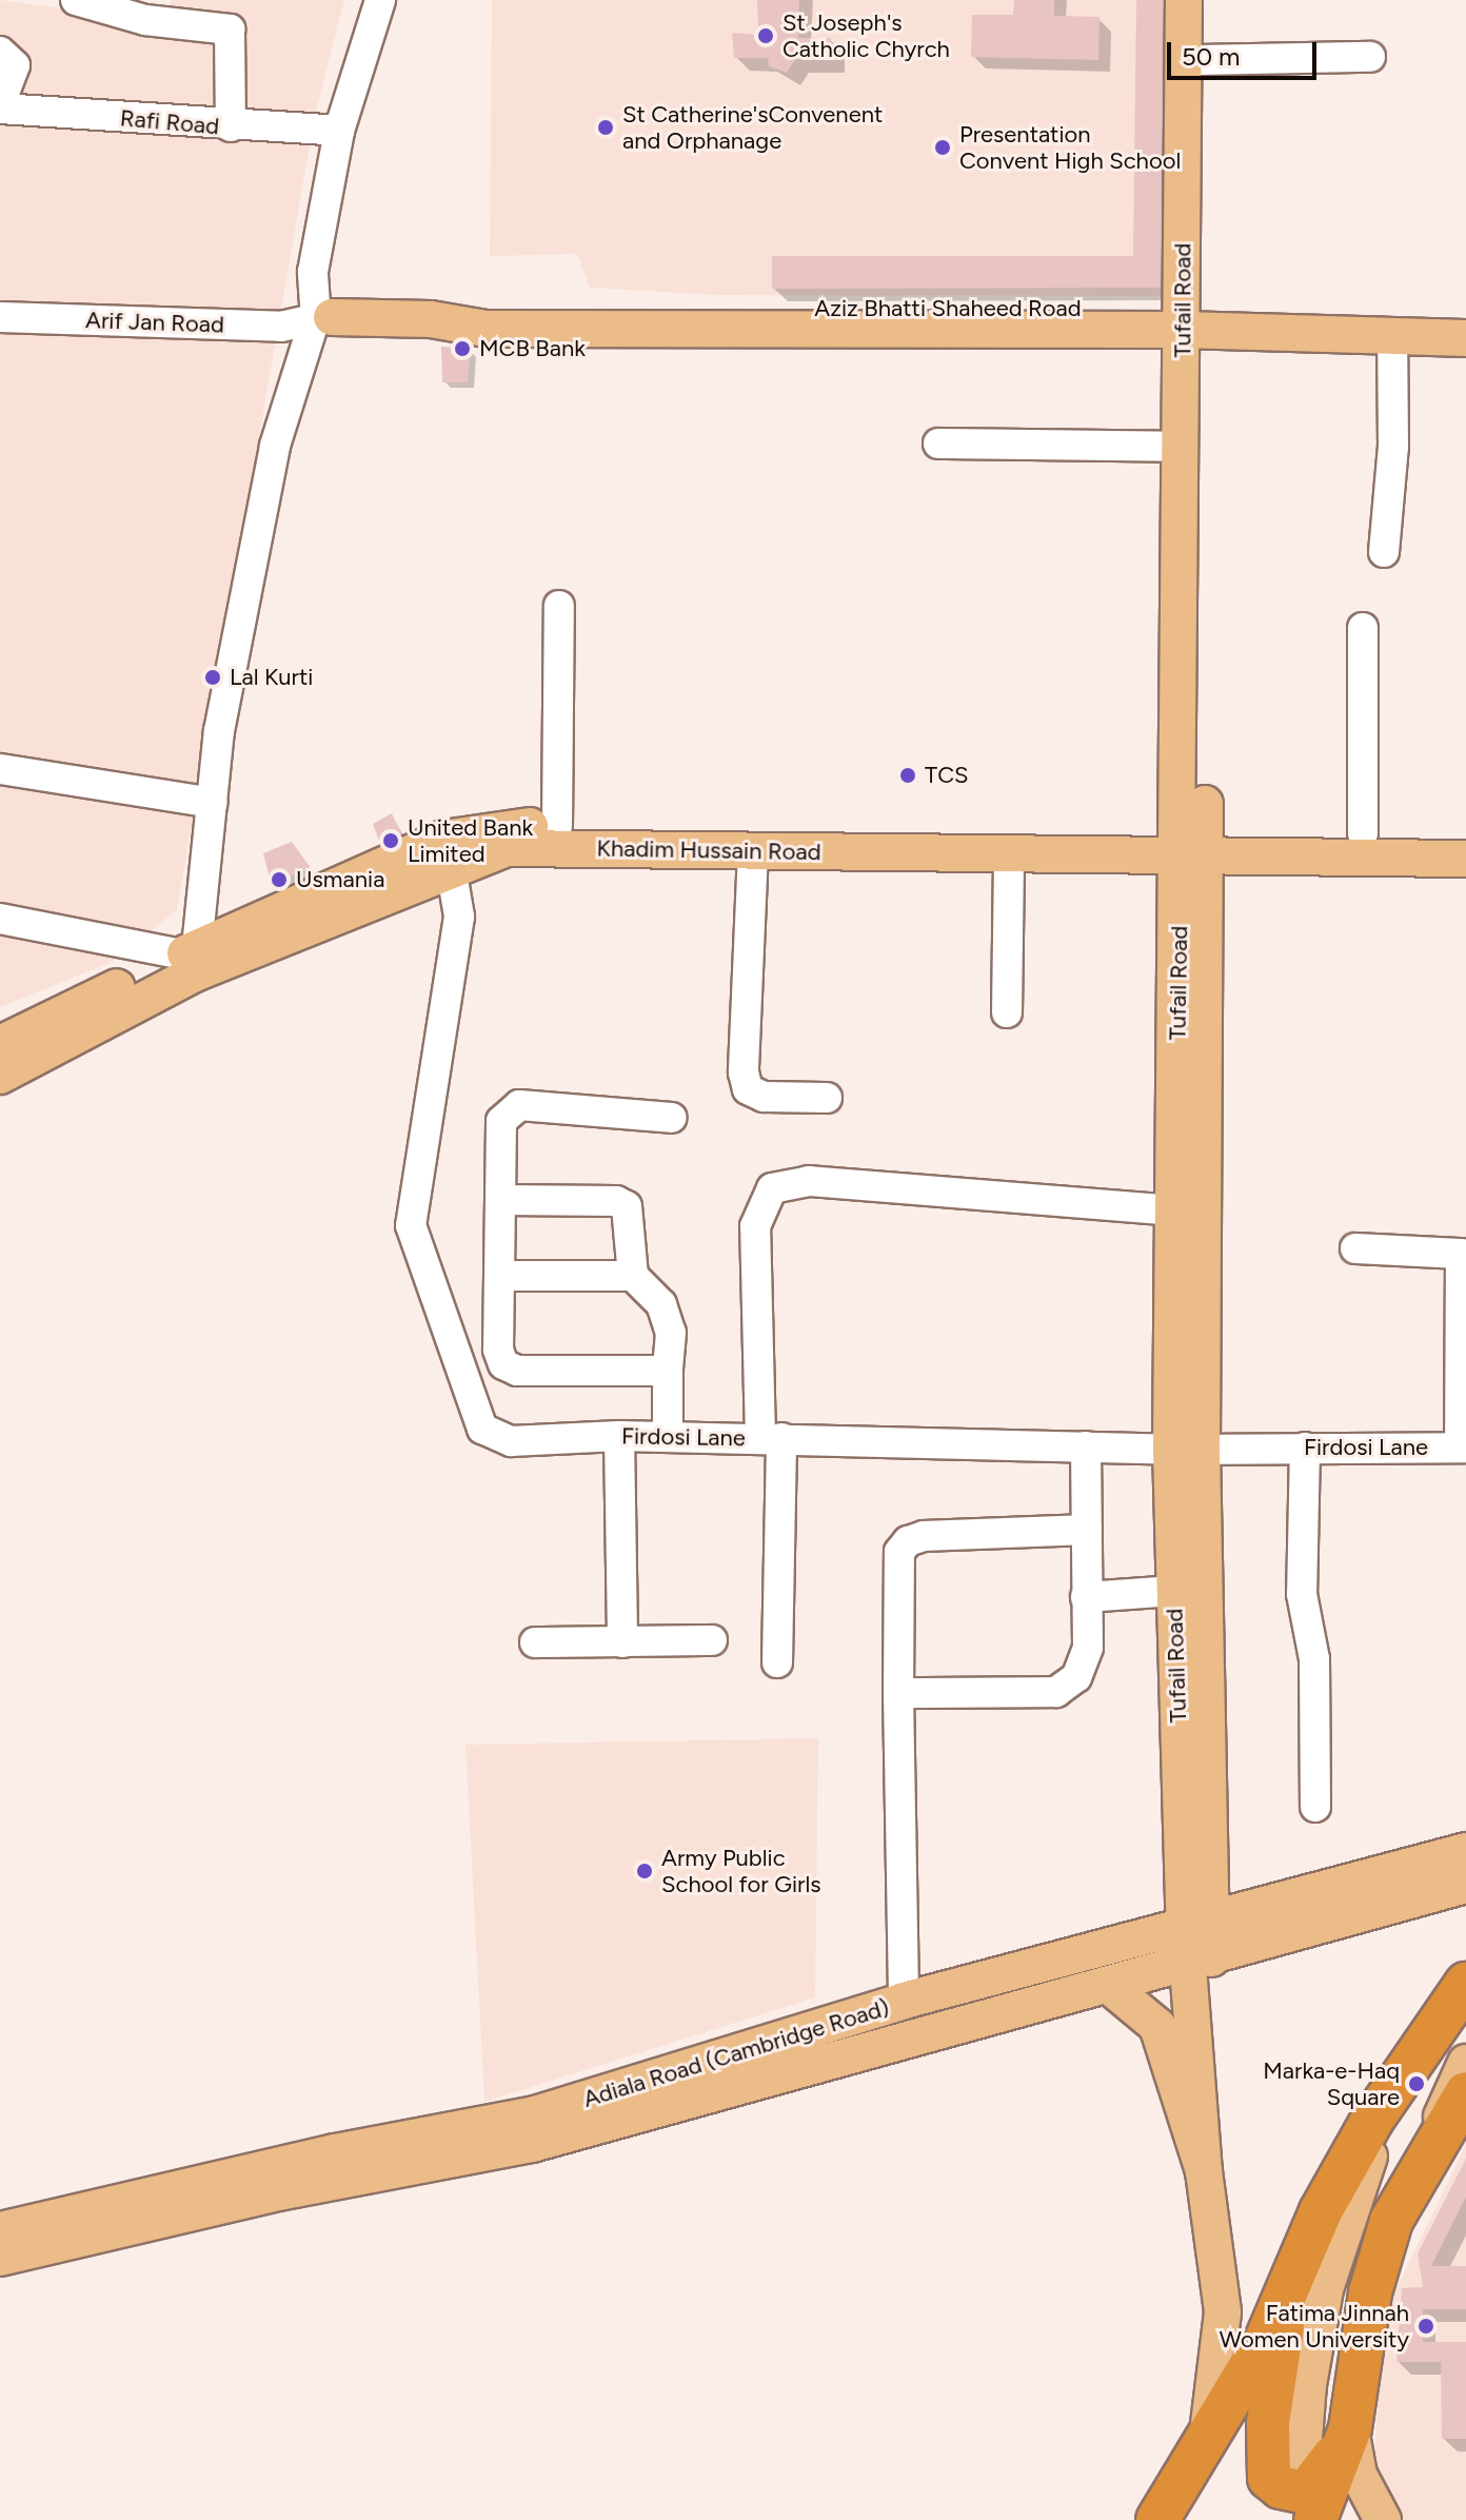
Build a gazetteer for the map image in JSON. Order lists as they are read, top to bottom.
{
  "streets": {
    "main road": [
      "Tufail Road",
      "Aziz Bhatti Shaheed Road",
      "Khadim Hussain Road",
      "Adiala Road (Cambridge Road)"
    ],
    "street": ["Rafi Road", "Arif Jan Road", "Firdosi Lane"]
  },
  "crossings": [
    ["Tufail Road", "Aziz Bhatti Shaheed Road"],
    ["Tufail Road", "Khadim Hussain Road"],
    ["Tufail Road", "Firdosi Lane"],
    ["Tufail Road", "Adiala Road (Cambridge Road)"],
    ["Aziz Bhatti Shaheed Road", "Arif Jan Road"],
    ["Khadim Hussain Road", "Firdosi Lane"]
  ],
  "places": [
    "St Joseph's Catholic Chyrch",
    "St Catherine'sConvenent and Orphanage",
    "Presentation Convent High School",
    "MCB Bank",
    "Lal Kurti",
    "TCS",
    "United Bank Limited",
    "Usmania",
    "Army Public School for Girls",
    "Marka-e-Haq Square",
    "Fatima Jinnah Women University"
  ],
  "scale_bar": "50 m"
}
